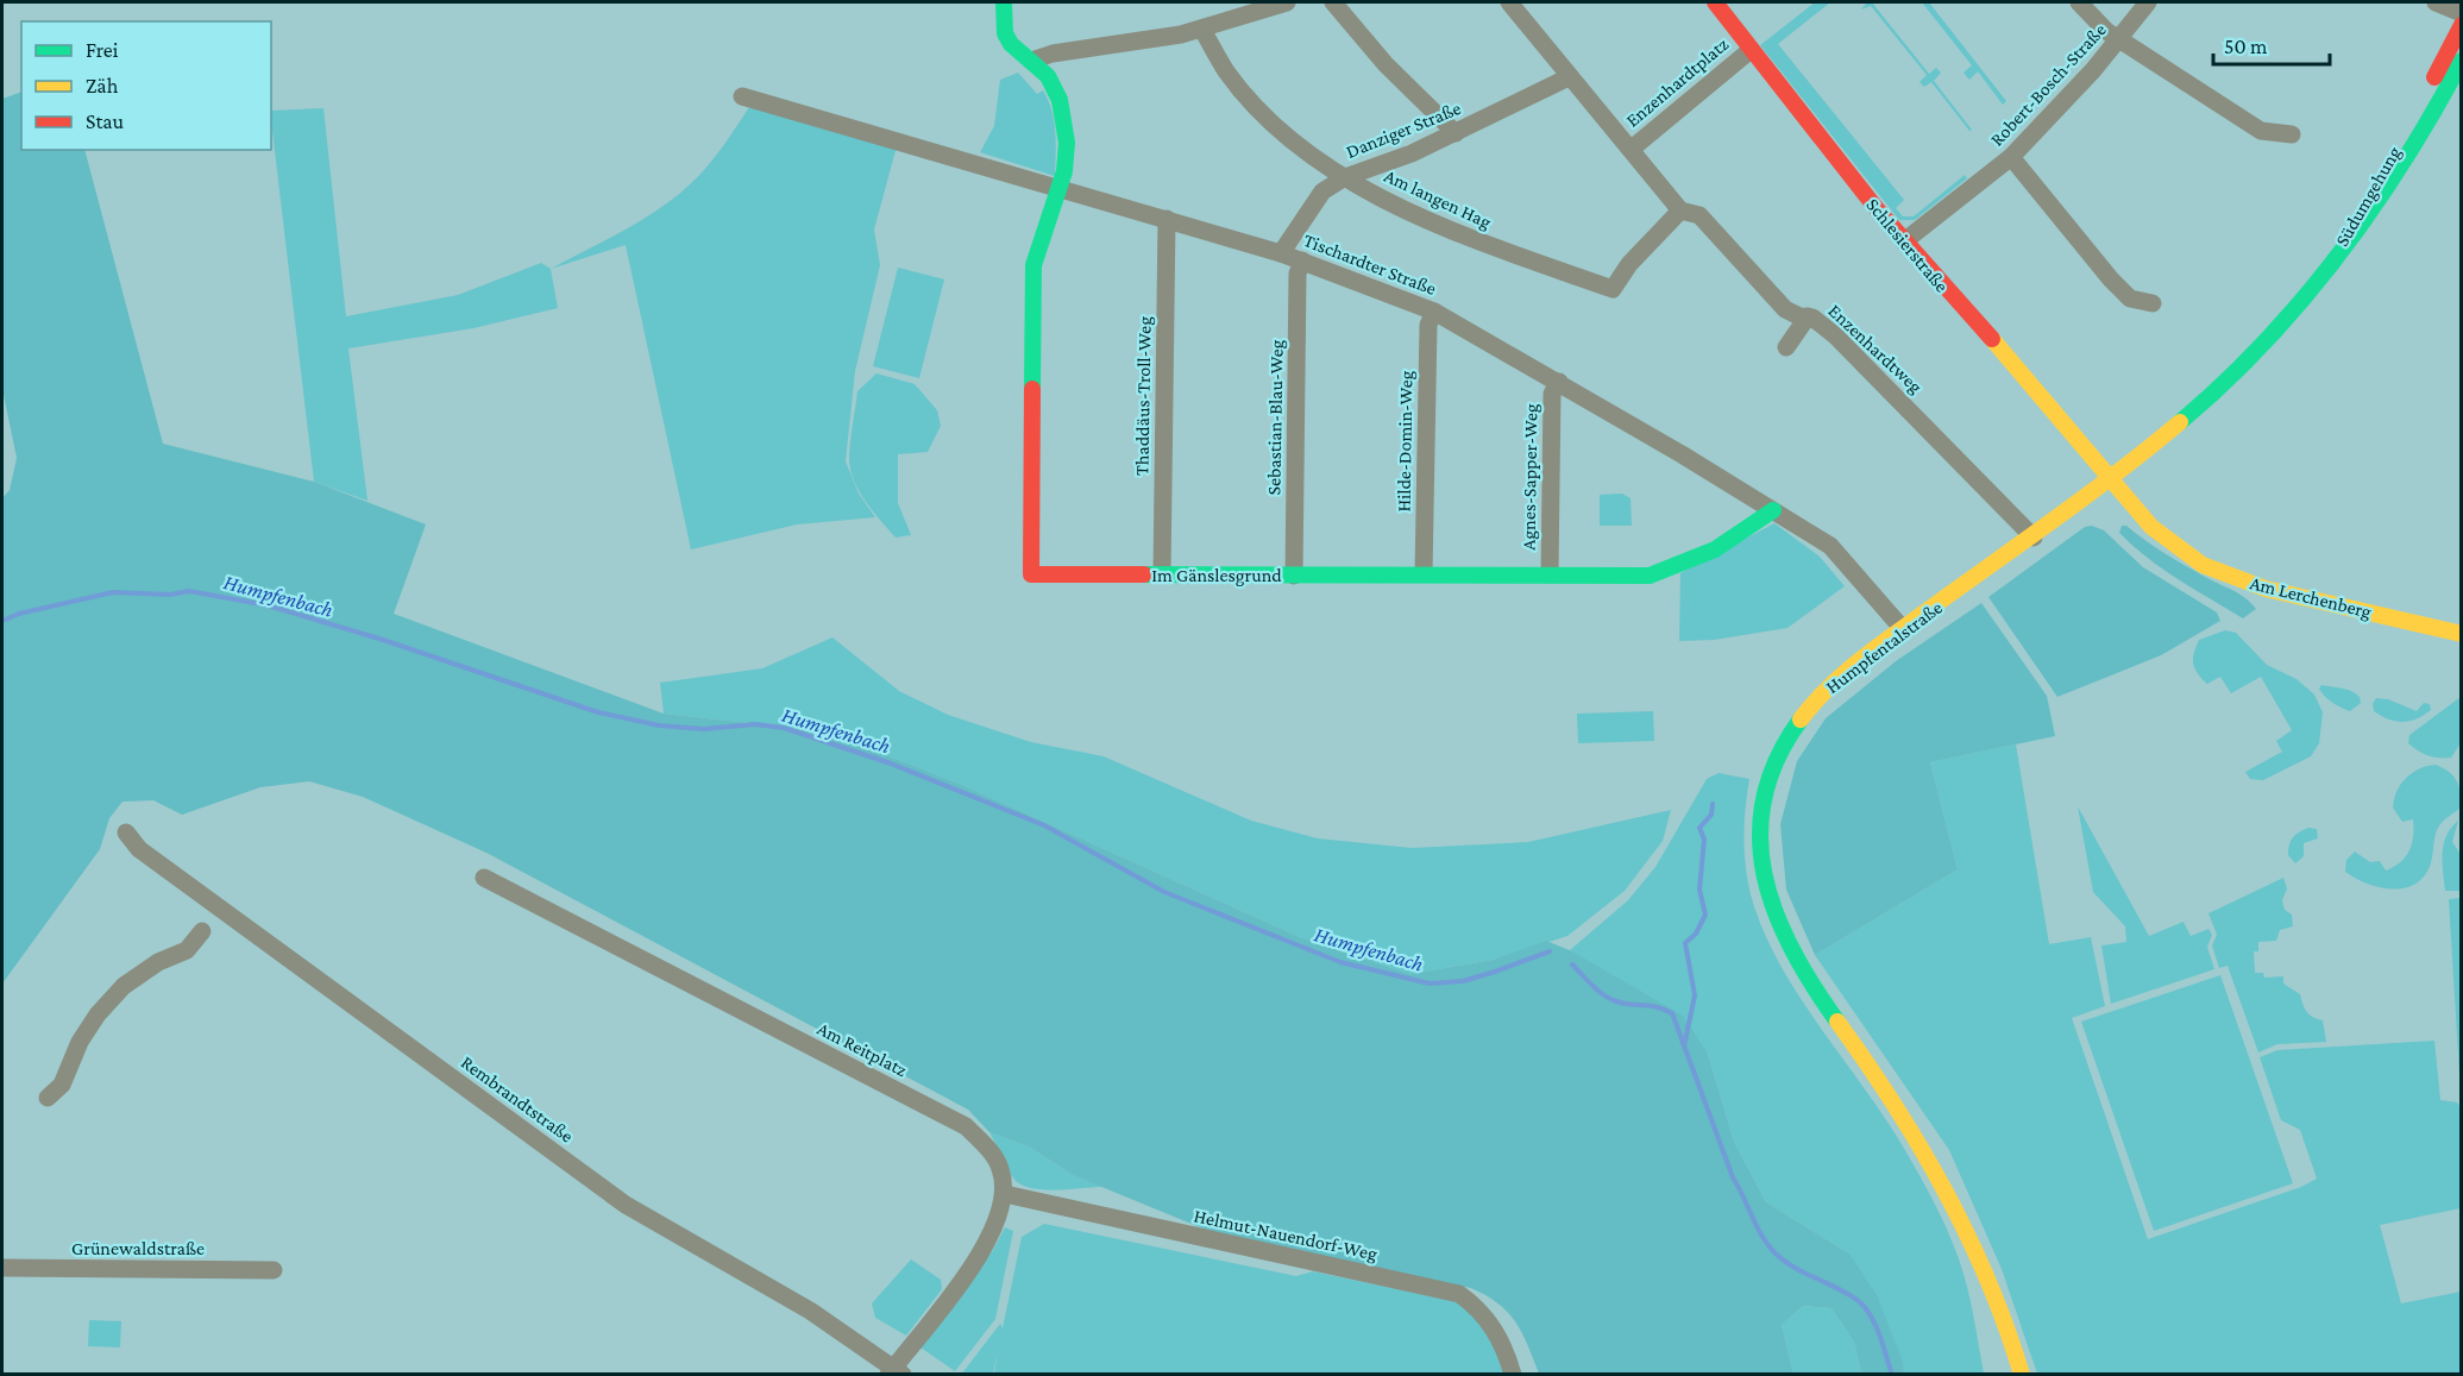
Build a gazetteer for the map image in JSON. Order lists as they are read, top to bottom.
{
  "streets": {
    "street": [
      "Enzenhardtplatz",
      "Robert-Bosch-Straße",
      "Danziger Straße",
      "Südumgehung",
      "Am langen Hag",
      "Schlesierstraße",
      "Tischardter Straße",
      "Enzenhardtweg",
      "Thaddäus-Troll-Weg",
      "Sebastian-Blau-Weg",
      "Hilde-Domin-Weg",
      "Agnes-Sapper-Weg",
      "Im Gänslesgrund",
      "Am Lerchenberg",
      "Humpfentalstraße",
      "Am Reitplatz",
      "Rembrandtstraße",
      "Helmut-Nauendorf-Weg",
      "Grünewaldstraße"
    ]
  },
  "crossings": [
    ["Enzenhardtplatz", "Schlesierstraße"],
    ["Enzenhardtplatz", "Enzenhardtweg"],
    ["Robert-Bosch-Straße", "Schlesierstraße"],
    ["Danziger Straße", "Am langen Hag"],
    ["Danziger Straße", "Tischardter Straße"],
    ["Danziger Straße", "Enzenhardtweg"],
    ["Südumgehung", "Humpfentalstraße"],
    ["Am langen Hag", "Enzenhardtweg"],
    ["Schlesierstraße", "Am Lerchenberg"],
    ["Schlesierstraße", "Humpfentalstraße"],
    ["Tischardter Straße", "Thaddäus-Troll-Weg"],
    ["Tischardter Straße", "Sebastian-Blau-Weg"],
    ["Tischardter Straße", "Hilde-Domin-Weg"],
    ["Tischardter Straße", "Agnes-Sapper-Weg"],
    ["Tischardter Straße", "Im Gänslesgrund"],
    ["Tischardter Straße", "Humpfentalstraße"],
    ["Enzenhardtweg", "Humpfentalstraße"],
    ["Thaddäus-Troll-Weg", "Im Gänslesgrund"],
    ["Sebastian-Blau-Weg", "Im Gänslesgrund"],
    ["Hilde-Domin-Weg", "Im Gänslesgrund"],
    ["Agnes-Sapper-Weg", "Im Gänslesgrund"],
    ["Am Lerchenberg", "Humpfentalstraße"],
    ["Am Reitplatz", "Helmut-Nauendorf-Weg"]
  ],
  "water": ["Humpfenbach"],
  "legend": ["Frei", "Zäh", "Stau"],
  "scale_bar": "50 m"
}
